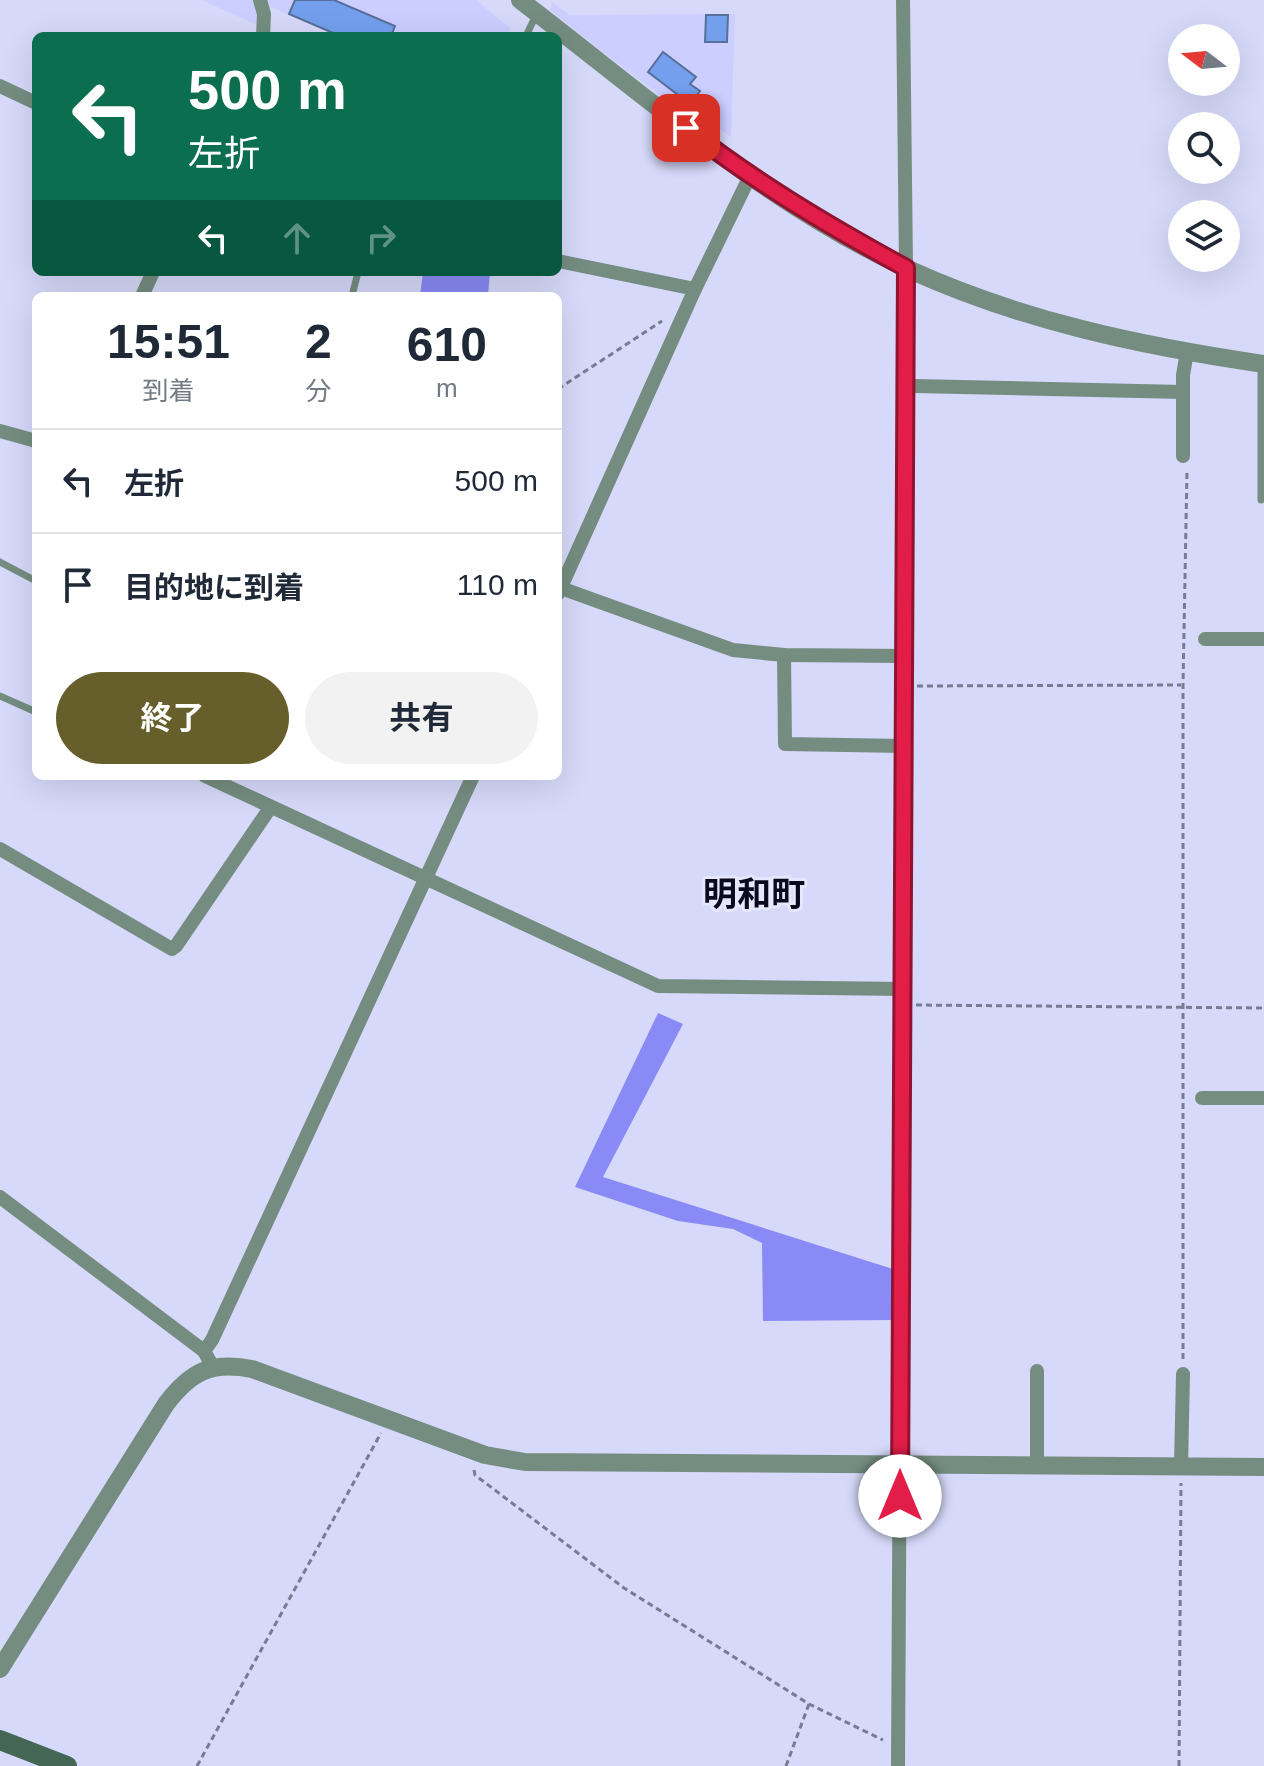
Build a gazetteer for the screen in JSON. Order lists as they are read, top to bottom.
{
  "districts": ["明和町"],
  "north": "left",
  "page": {
    "turn": ["500 m", "左折"],
    "eta": [
      "15:51",
      "到着",
      "2",
      "分",
      "610",
      "m"
    ],
    "list": [
      {
        "name": "左折",
        "value": "500 m"
      },
      {
        "name": "目的地に到着",
        "value": "110 m"
      }
    ],
    "buttons": ["終了", "共有"]
  }
}
